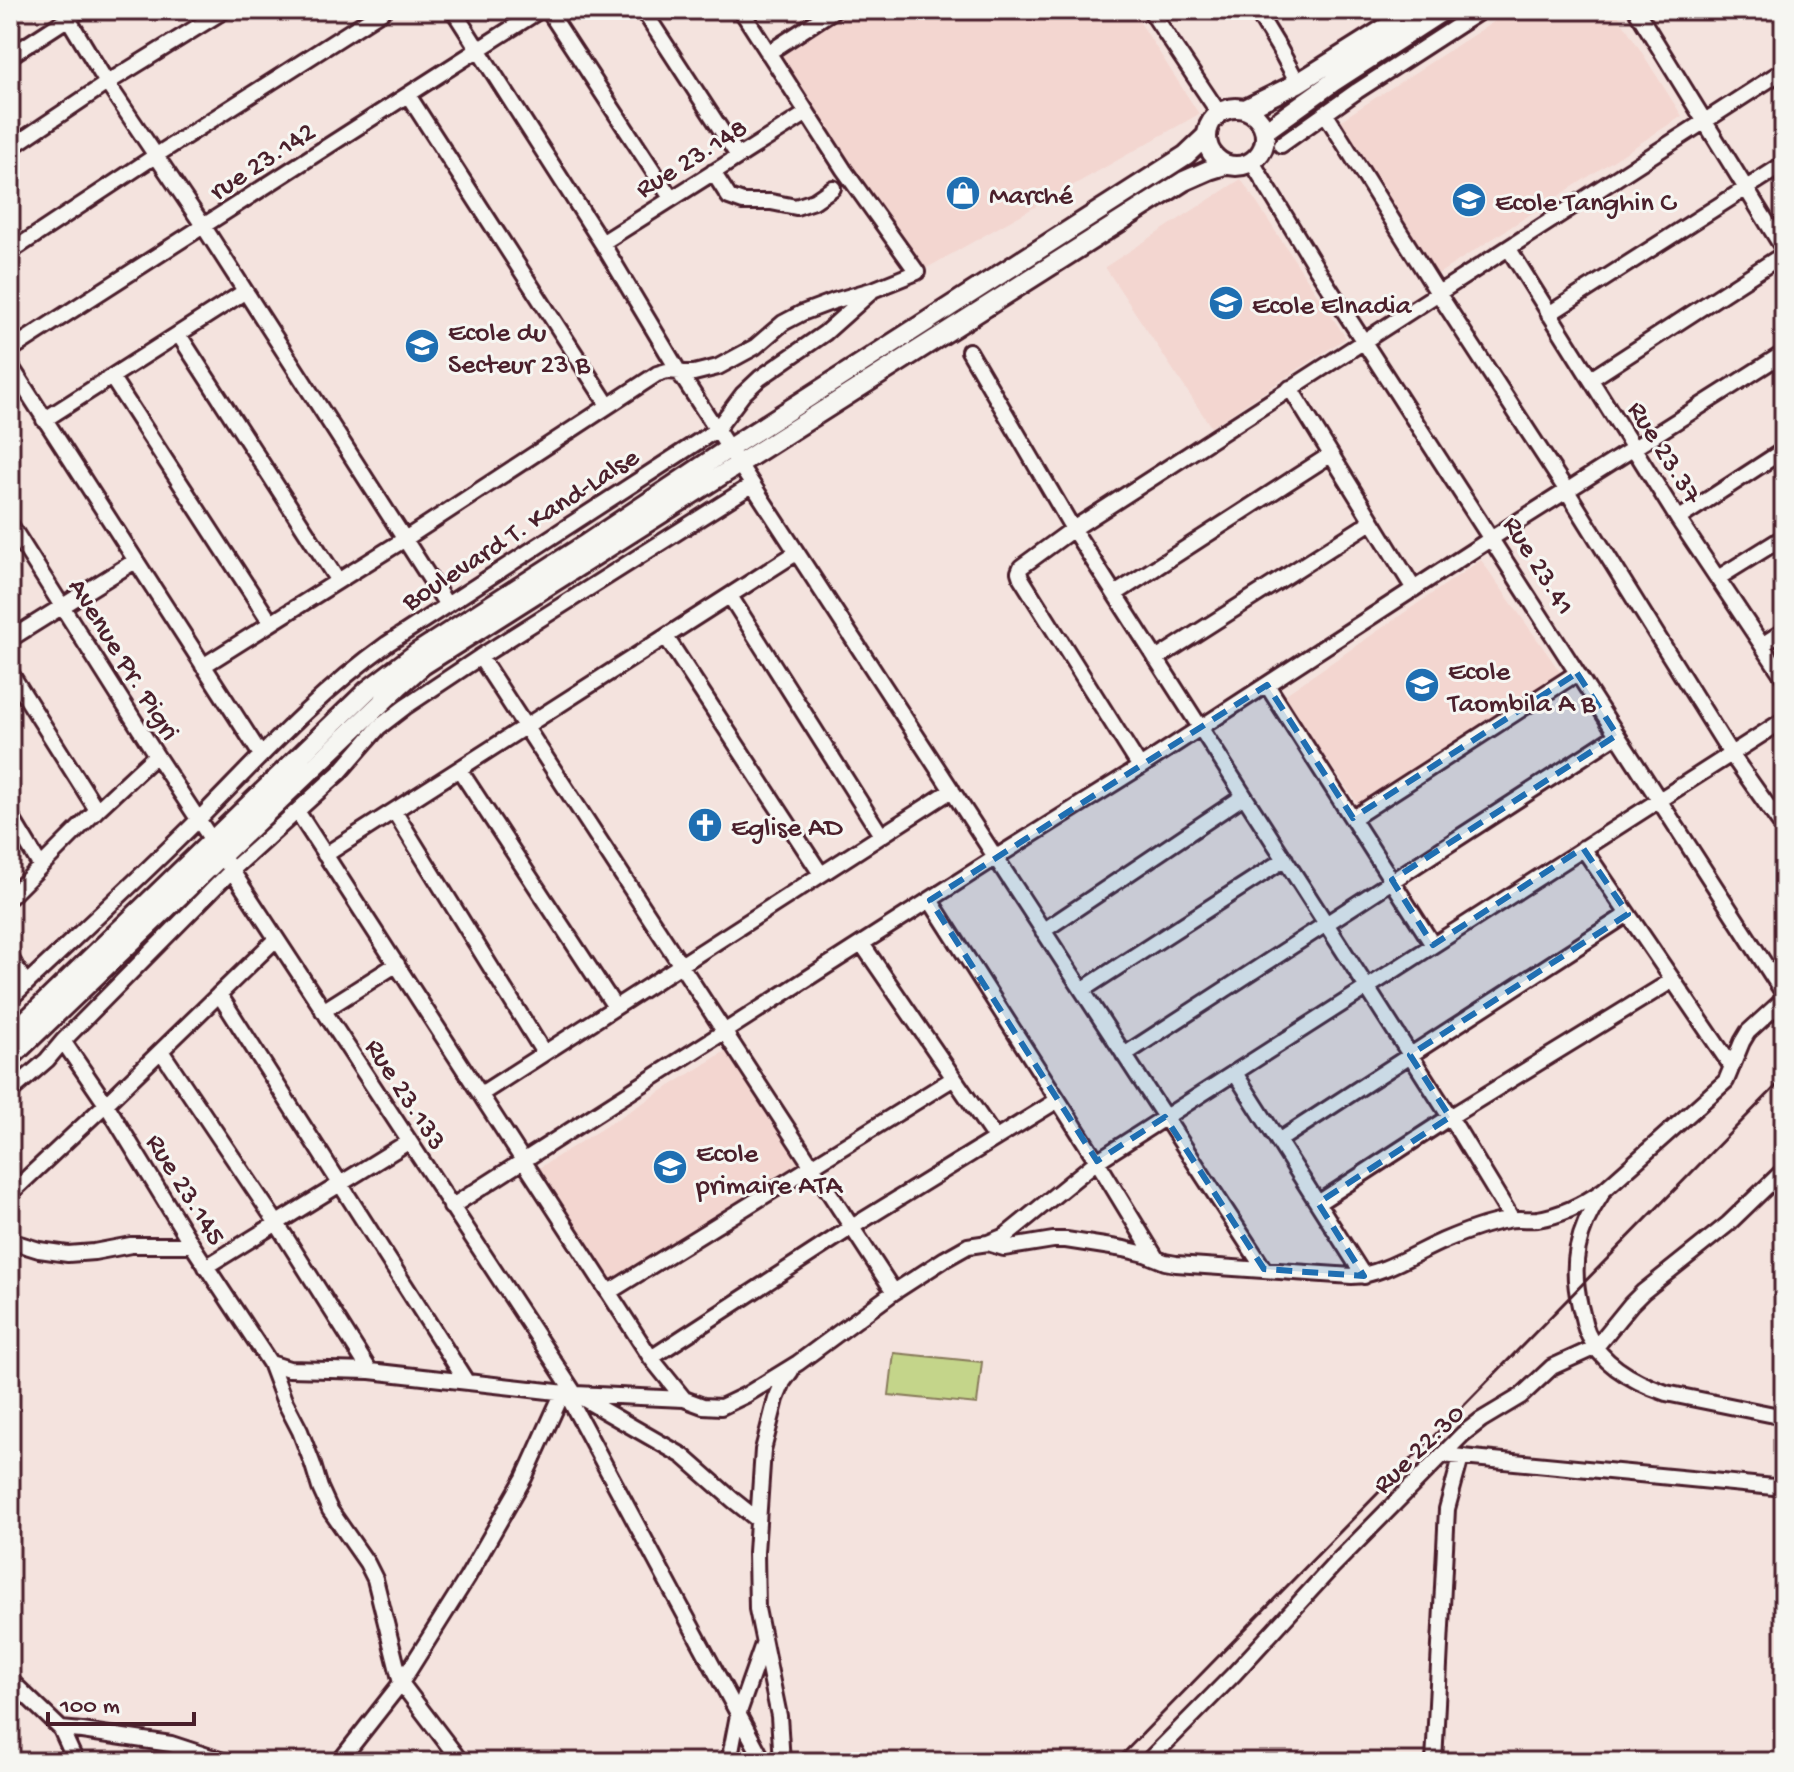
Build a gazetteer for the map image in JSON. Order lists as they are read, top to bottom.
{
  "streets": {
    "street": [
      "Rue 23.148",
      "rue 23.142",
      "Rue 23.37",
      "Boulevard T. Kand-Lalse",
      "Rue 23.41",
      "Avenue Pr. Pigri",
      "Rue 23.133",
      "Rue 23.145",
      "Rue 22.30"
    ]
  },
  "crossings": [
    ["Boulevard T. Kand-Lalse", "Avenue Pr. Pigri"],
    ["Boulevard T. Kand-Lalse", "Rue 23.133"],
    ["Avenue Pr. Pigri", "Rue 23.133"]
  ],
  "places": {
    "shop": ["Marché"],
    "school or university": [
      "Ecole Tanghin C",
      "Ecole Elnadia",
      "Ecole du Secteur 23 B",
      "Ecole Taombila A B",
      "Ecole primaire ATA"
    ],
    "church": ["Eglise AD"]
  },
  "scale_bar": "100 m"
}
